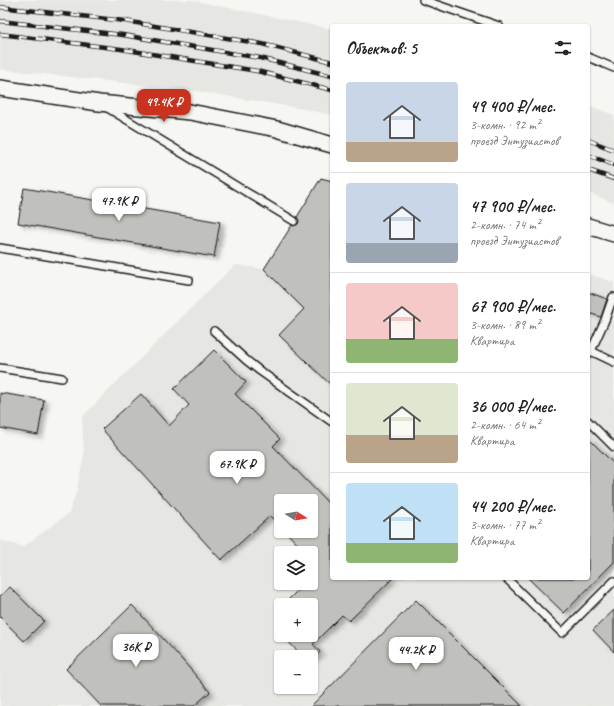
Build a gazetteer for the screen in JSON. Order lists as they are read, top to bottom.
{
  "north": "right",
  "page": {
    "heading": "Объектов: 5",
    "list": [
      {
        "name": "49 400 ₽/мес.",
        "note": "3-комн. · 92 m² · проезд Энтузиастов"
      },
      {
        "name": "47 900 ₽/мес.",
        "note": "2-комн. · 74 m² · проезд Энтузиастов"
      },
      {
        "name": "67 900 ₽/мес.",
        "note": "3-комн. · 89 m² · Квартира"
      },
      {
        "name": "36 000 ₽/мес.",
        "note": "2-комн. · 64 m² · Квартира"
      },
      {
        "name": "44 200 ₽/мес.",
        "note": "3-комн. · 77 m² · Квартира"
      }
    ],
    "price": [
      "49.4K ₽",
      "47.9K ₽",
      "67.9K ₽",
      "36K ₽",
      "44.2K ₽"
    ],
    "map_buttons": ["+", "−"]
  }
}
